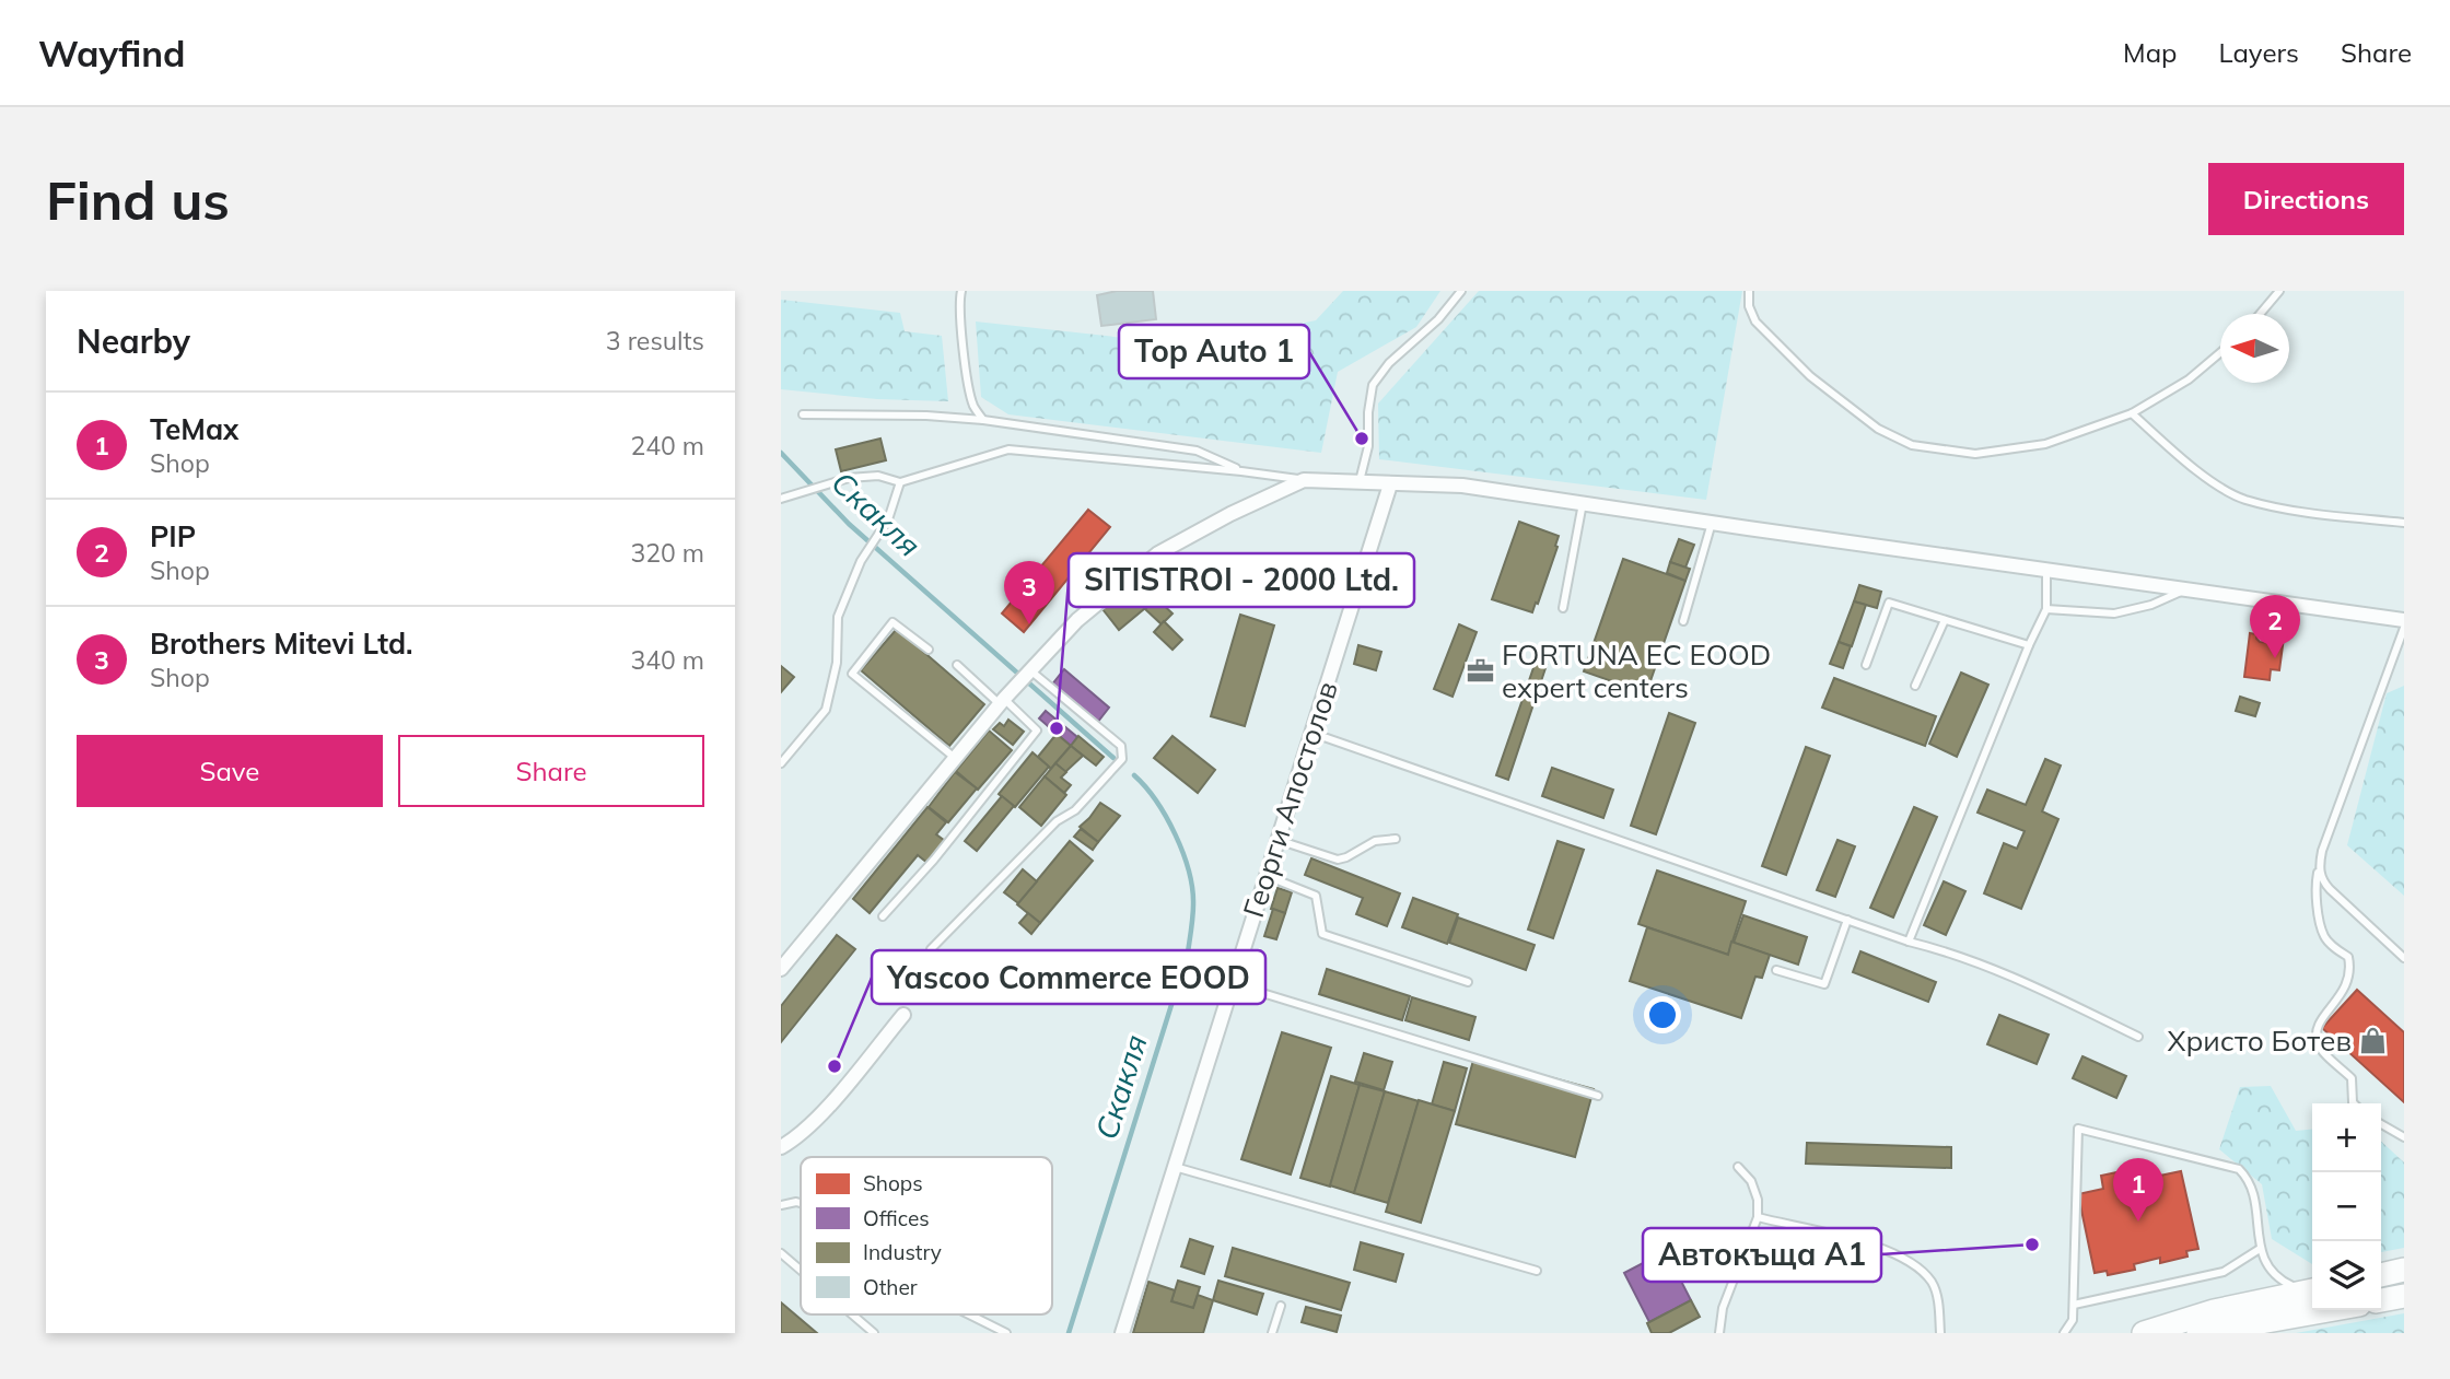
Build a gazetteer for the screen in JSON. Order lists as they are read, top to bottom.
{
  "streets": {
    "street": ["Георги Апостолов"]
  },
  "water": ["Скакля"],
  "places": {
    "other": [
      "Top Auto 1",
      "SITISTROI - 2000 Ltd.",
      "Yascoo Commerce EOOD",
      "Автокъща А1"
    ],
    "office": ["FORTUNA EC EOOD expert centers"],
    "shop": ["Христо Ботев"]
  },
  "legend": [
    "Shops",
    "Offices",
    "Industry",
    "Other"
  ],
  "north": "left",
  "page": {
    "header": "Wayfind",
    "nav": ["Map", "Layers", "Share"],
    "buttons": [
      "Directions",
      ["Save", "Share"]
    ],
    "title": "Find us",
    "heading": ["Nearby", "3 results"],
    "list": [
      {
        "mark": "1",
        "name": "TeMax",
        "note": "Shop",
        "value": "240 m"
      },
      {
        "mark": "2",
        "name": "PIP",
        "note": "Shop",
        "value": "320 m"
      },
      {
        "mark": "3",
        "name": "Brothers Mitevi Ltd.",
        "note": "Shop",
        "value": "340 m"
      }
    ],
    "pins": ["3", "2", "1"],
    "map_buttons": ["+", "−"]
  }
}
